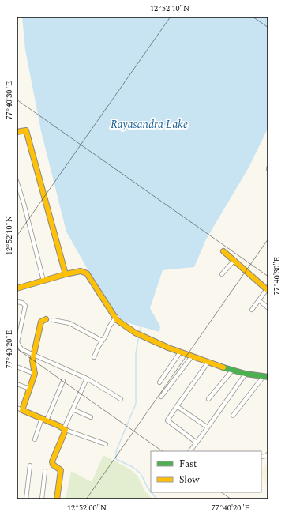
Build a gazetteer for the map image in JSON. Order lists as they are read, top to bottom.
{
  "water": ["Rayasandra Lake"],
  "legend": ["Fast", "Slow"],
  "coordinates": [
    "12°52'10\"N",
    "77°40'30\"E",
    "77°40'20\"E",
    "12°52'00\"N"
  ]
}
